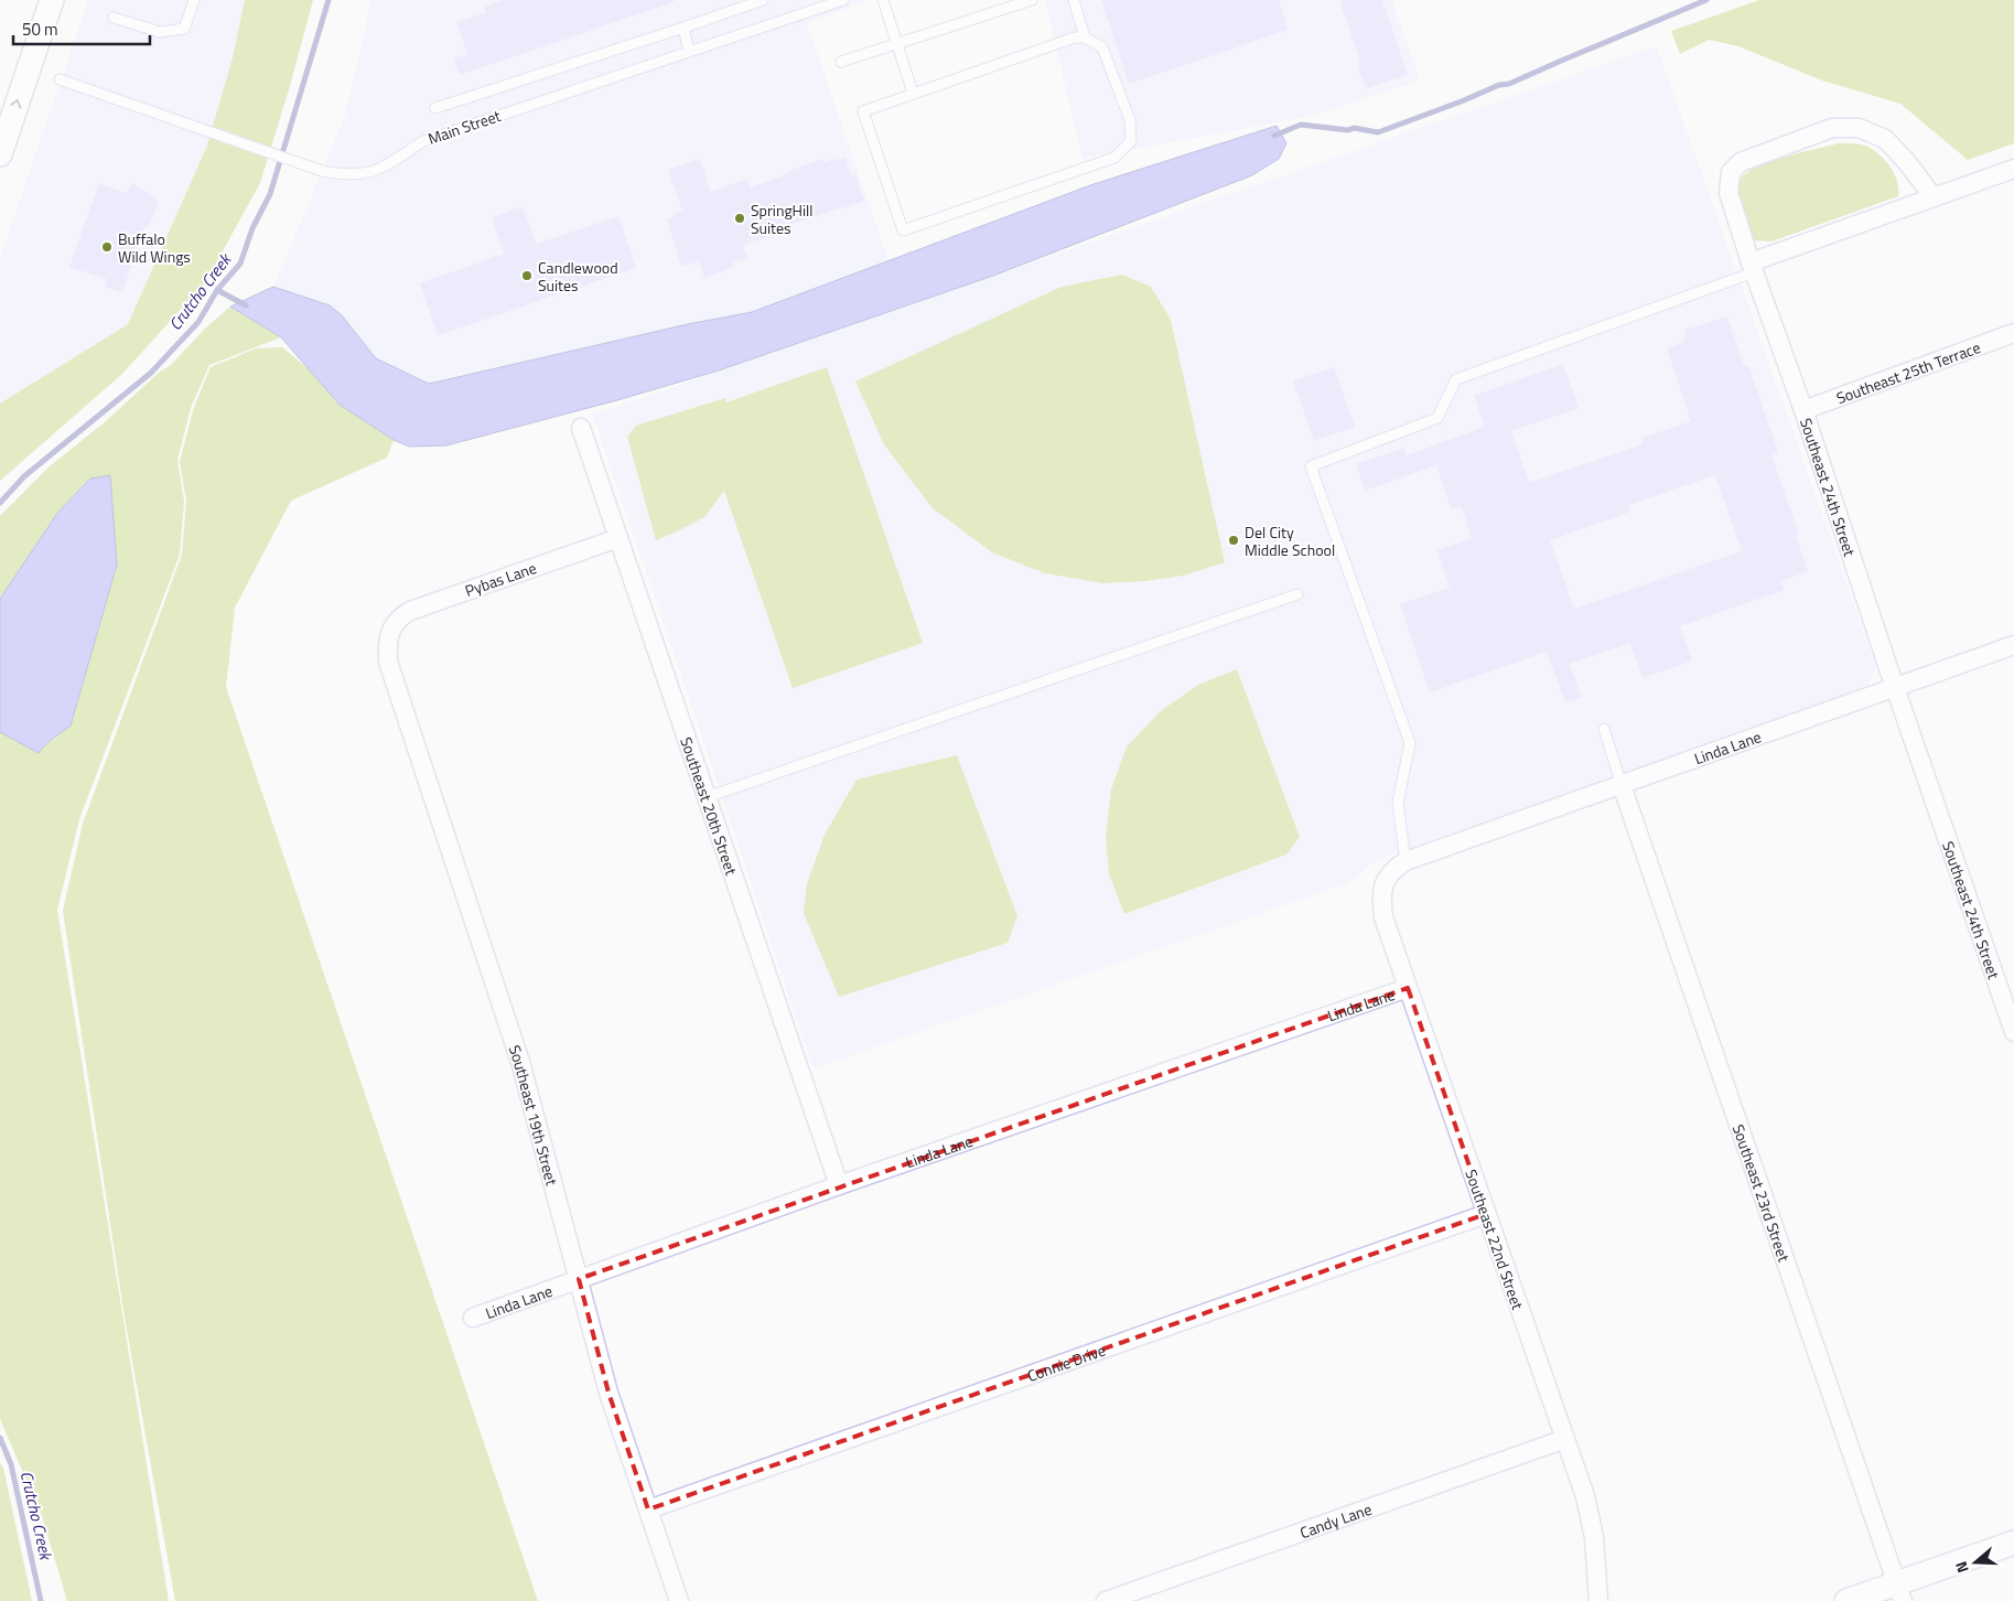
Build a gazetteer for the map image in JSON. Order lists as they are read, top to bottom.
{
  "streets": {
    "street": [
      "Southeast 25th Terrace",
      "Southeast 24th Street",
      "Pybas Lane",
      "Linda Lane",
      "Southeast 20th Street",
      "Southeast 19th Street",
      "Southeast 23rd Street",
      "Southeast 22nd Street",
      "Connie Drive",
      "Candy Lane"
    ],
    "lane": ["Main Street"]
  },
  "crossings": [
    ["Southeast 25th Terrace", "Southeast 24th Street"],
    ["Southeast 24th Street", "Linda Lane"],
    ["Pybas Lane", "Southeast 20th Street"],
    ["Pybas Lane", "Southeast 19th Street"],
    ["Linda Lane", "Southeast 20th Street"],
    ["Linda Lane", "Southeast 19th Street"],
    ["Linda Lane", "Southeast 23rd Street"],
    ["Linda Lane", "Southeast 22nd Street"],
    ["Southeast 19th Street", "Connie Drive"],
    ["Southeast 22nd Street", "Connie Drive"],
    ["Southeast 22nd Street", "Candy Lane"]
  ],
  "water": ["Crutcho Creek"],
  "places": [
    "SpringHill Suites",
    "Buffalo Wild Wings",
    "Candlewood Suites",
    "Del City Middle School"
  ],
  "scale_bar": "50 m",
  "north": "left"
}
